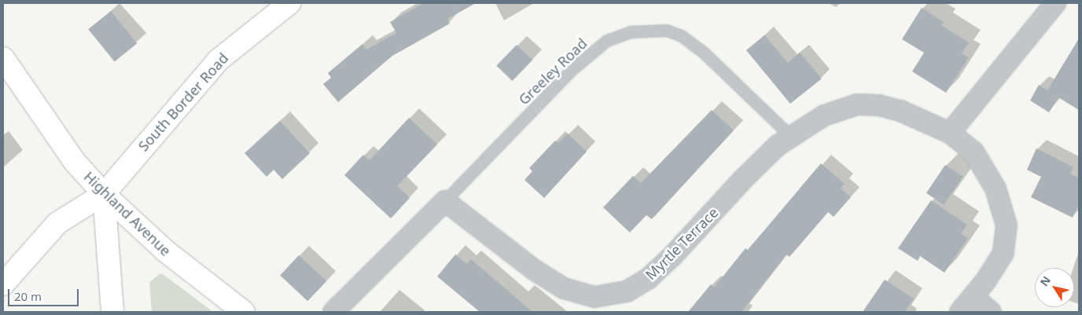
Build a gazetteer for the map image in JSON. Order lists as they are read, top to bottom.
{
  "streets": {
    "main road": ["South Border Road", "Highland Avenue"],
    "street": ["Myrtle Terrace"],
    "lane": ["Greeley Road"]
  },
  "crossings": [
    ["Greeley Road", "Myrtle Terrace"],
    ["South Border Road", "Highland Avenue"]
  ],
  "scale_bar": "20 m",
  "north": "top left"
}
